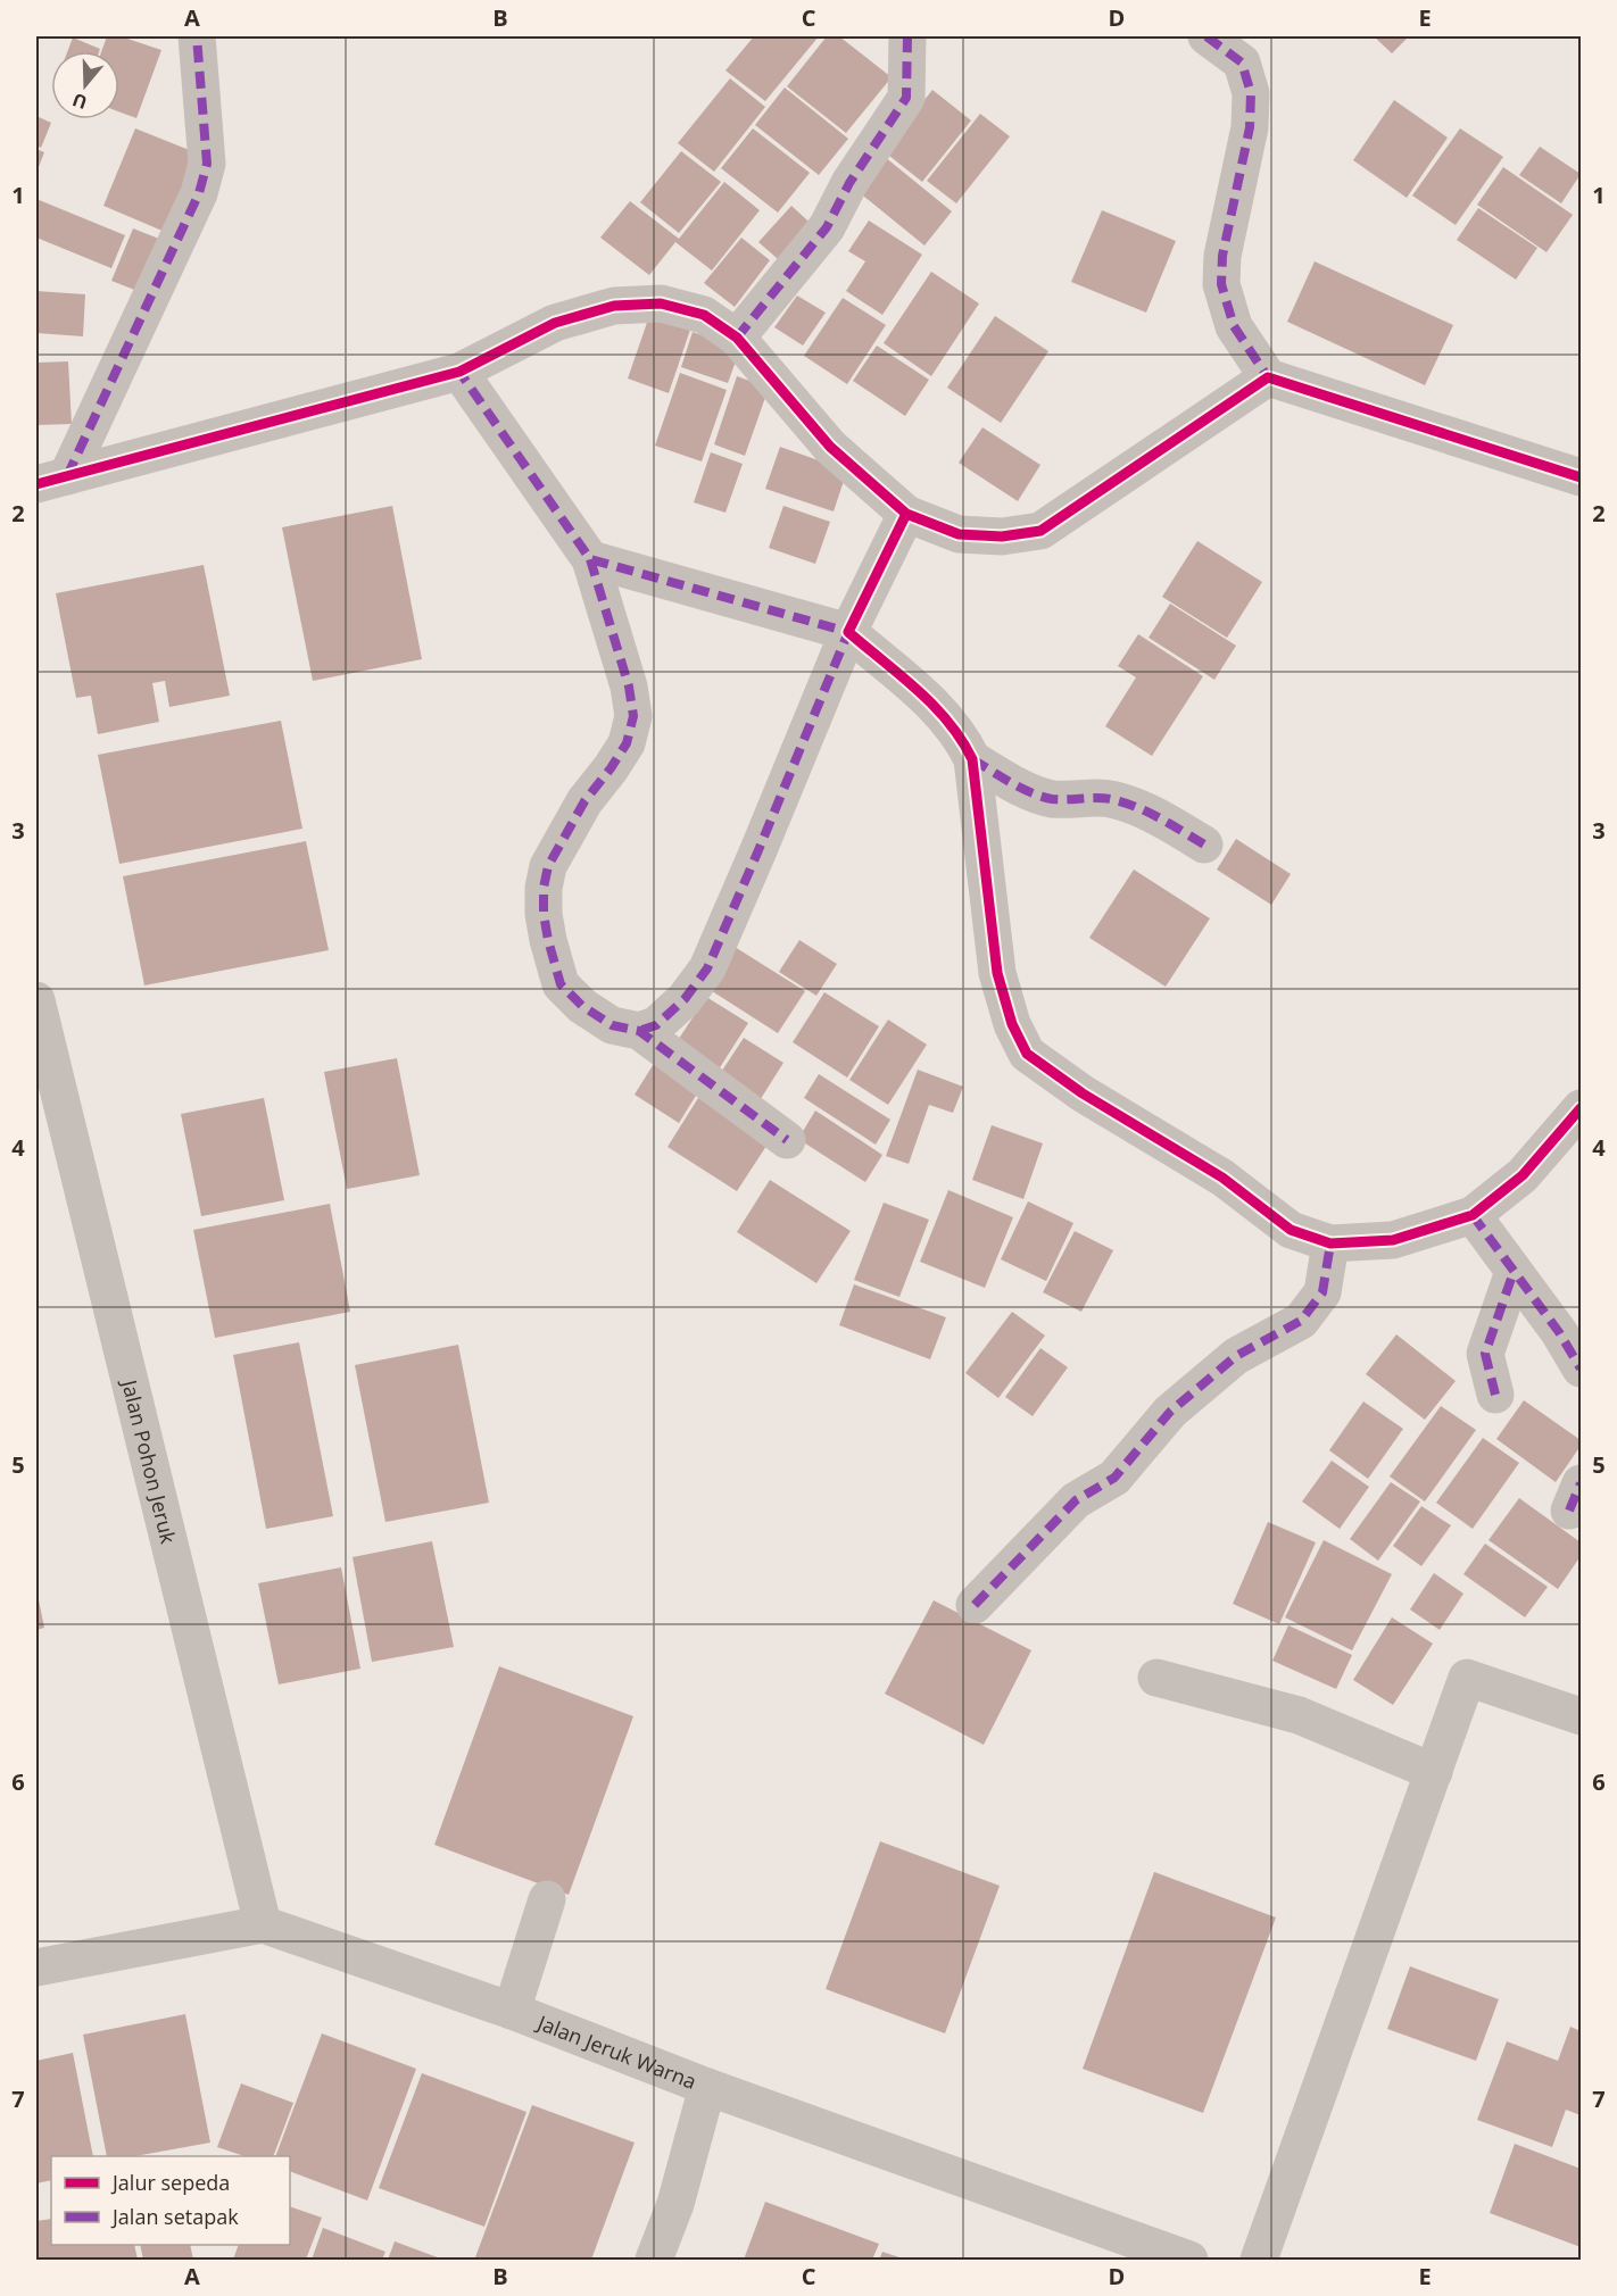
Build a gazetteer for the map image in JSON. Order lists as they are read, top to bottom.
{
  "streets": {
    "street": ["Jalan Pohon Jeruk", "Jalan Jeruk Warna"]
  },
  "crossings": [
    ["Jalan Pohon Jeruk", "Jalan Jeruk Warna"]
  ],
  "legend": ["Jalur sepeda", "Jalan setapak"],
  "north": "bottom",
  "grid": {
    "columns": [
      "A",
      "B",
      "C",
      "D",
      "E"
    ],
    "rows": [
      "1",
      "2",
      "3",
      "4",
      "5",
      "6",
      "7"
    ]
  }
}
